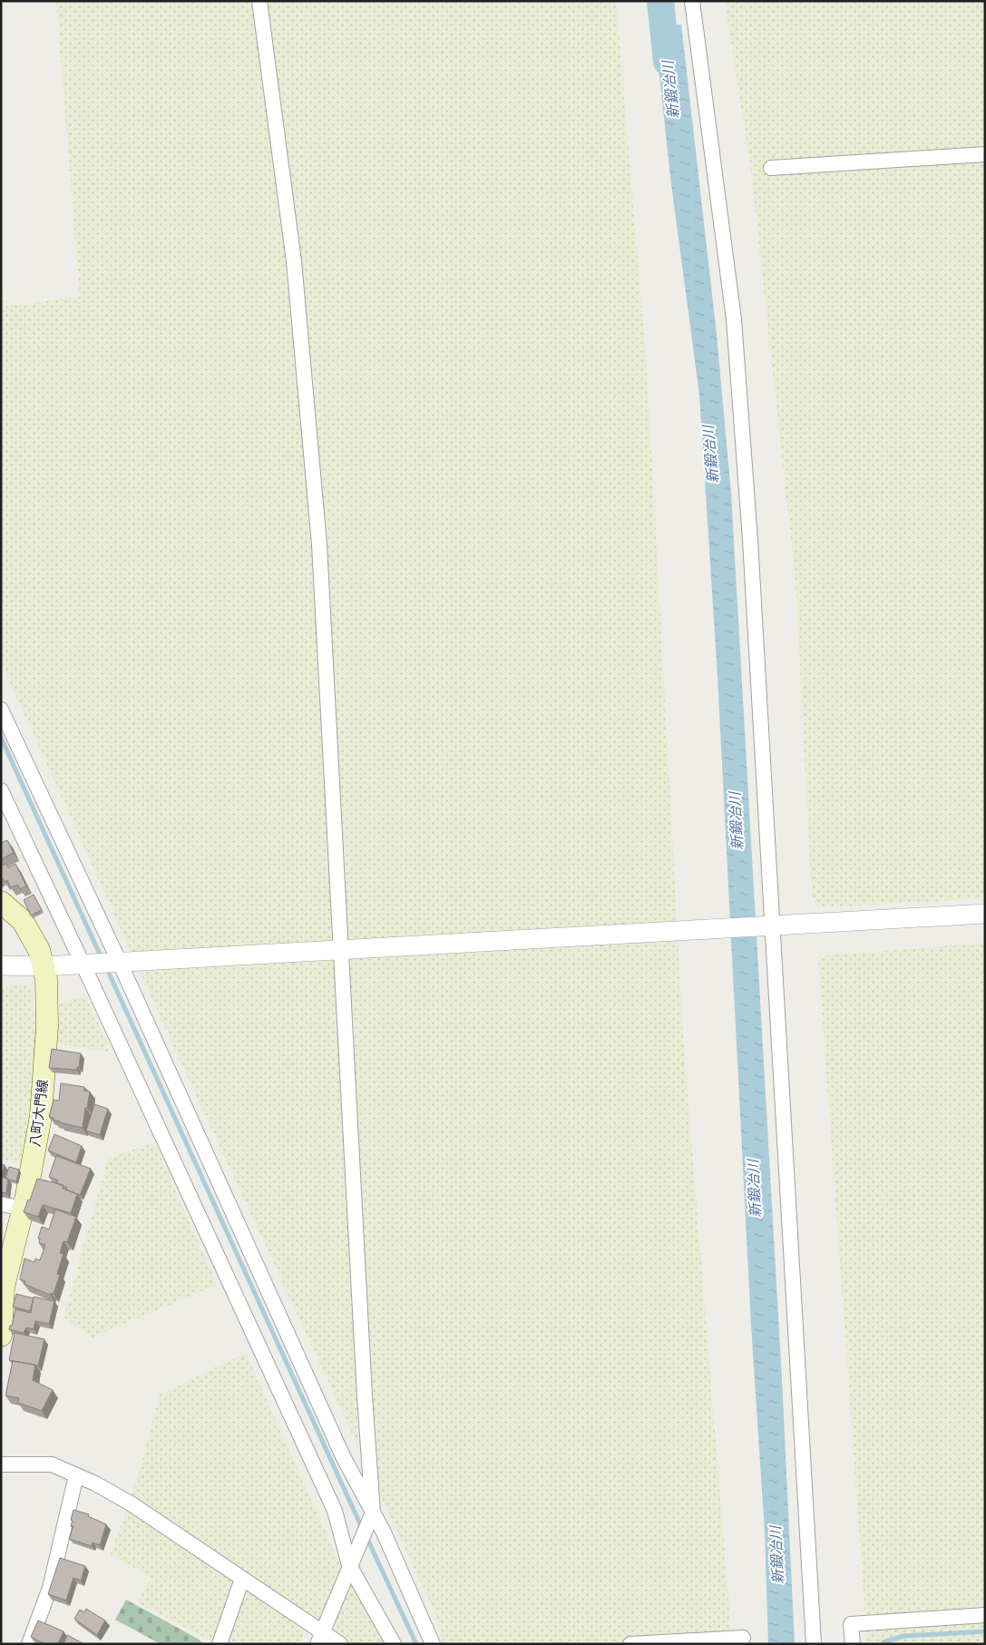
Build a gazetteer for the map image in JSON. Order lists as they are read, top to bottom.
{
  "streets": {
    "main road": ["八町大門線"]
  },
  "water": ["新鍛冶川"]
}
